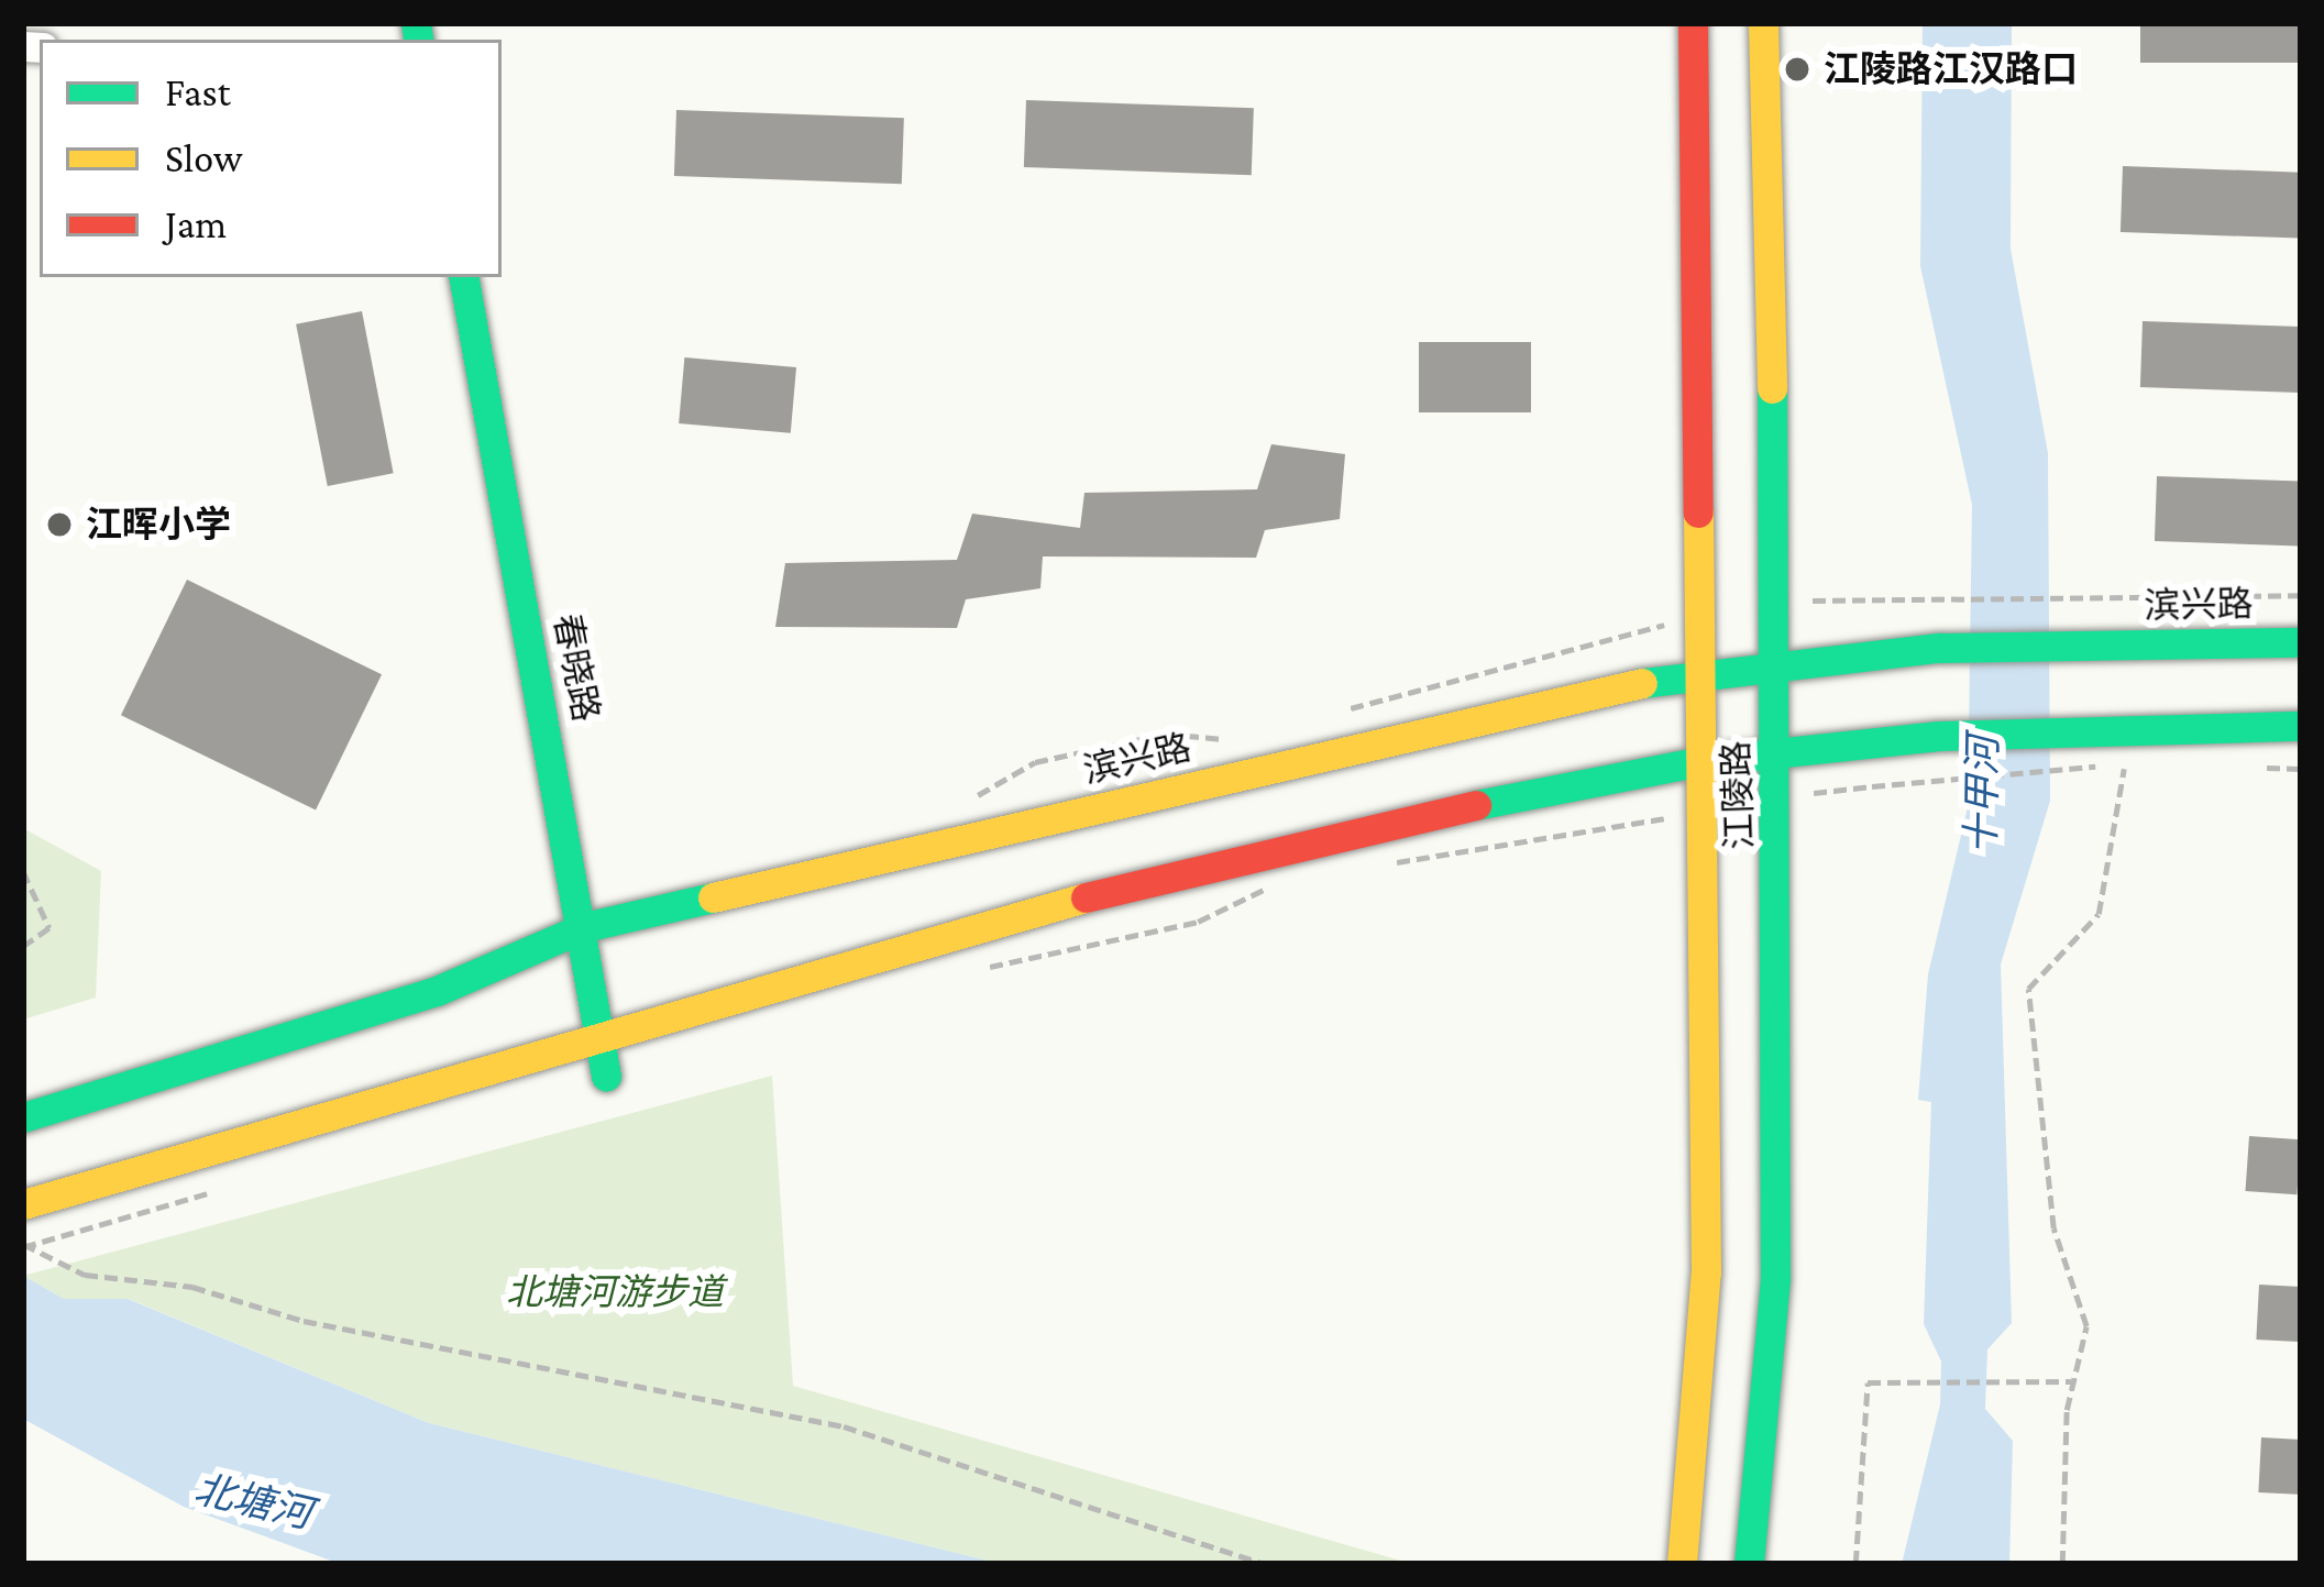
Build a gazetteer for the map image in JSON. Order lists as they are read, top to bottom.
{
  "streets": {
    "main road": ["滨兴路", "春晓路", "江陵路"]
  },
  "crossings": [
    ["滨兴路", "春晓路"],
    ["滨兴路", "江陵路"]
  ],
  "water": ["十甲河", "北塘河"],
  "parks": ["北塘河游步道"],
  "places": ["江陵路江汉路口", "江晖小学"],
  "legend": ["Fast", "Slow", "Jam"]
}
